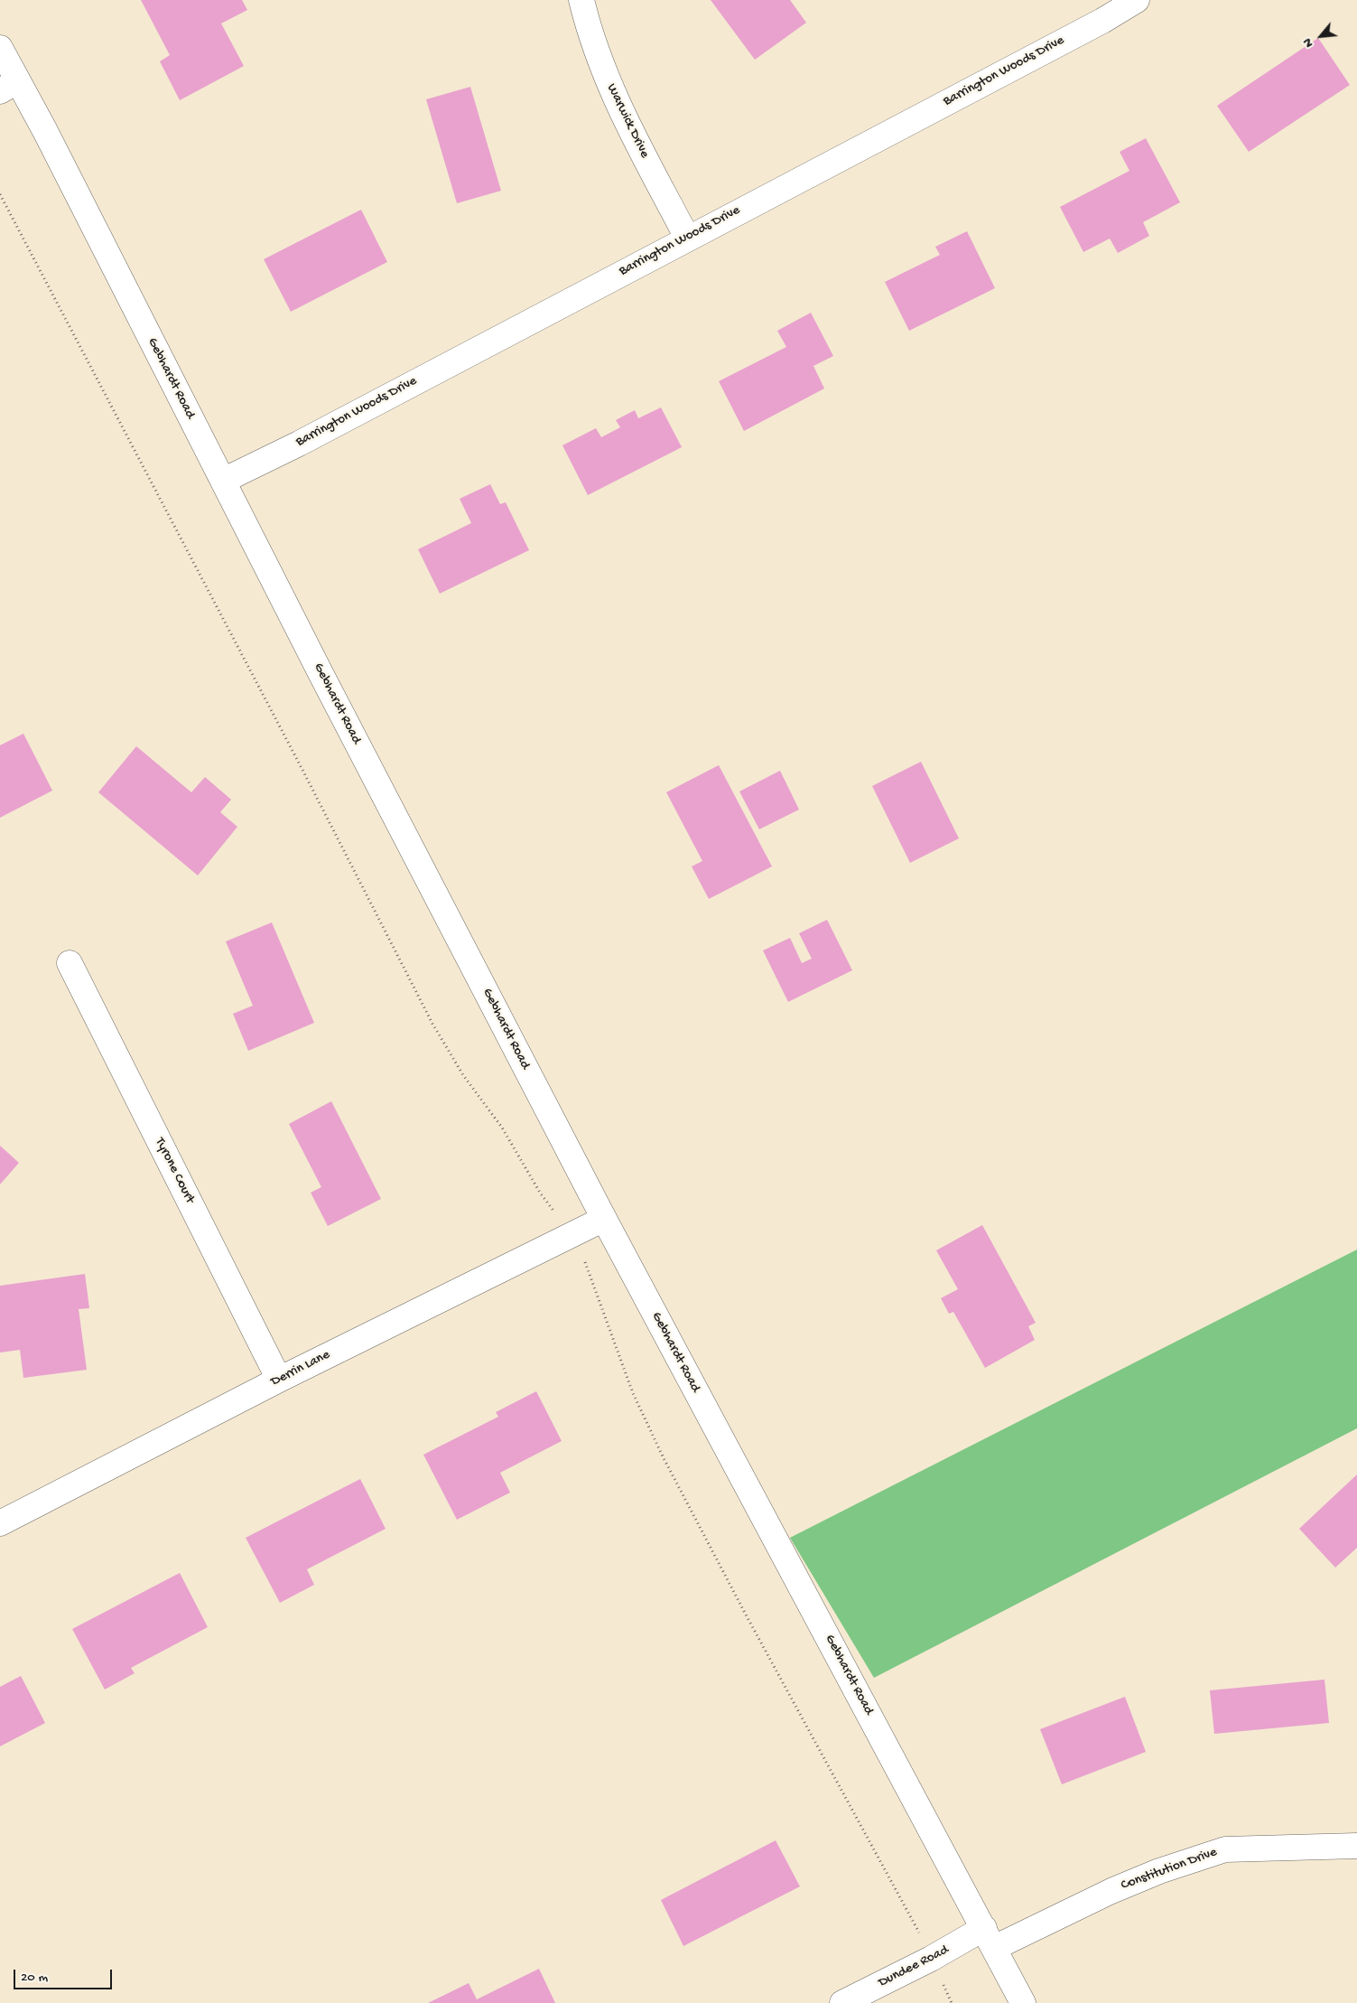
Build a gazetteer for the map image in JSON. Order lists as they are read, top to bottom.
{
  "streets": {
    "street": [
      "Barrington Woods Drive",
      "Warwick Drive",
      "Gebhardt Road",
      "Tyrone Court",
      "Derrin Lane",
      "Constitution Drive",
      "Dundee Road"
    ]
  },
  "crossings": [
    ["Barrington Woods Drive", "Warwick Drive"],
    ["Barrington Woods Drive", "Gebhardt Road"],
    ["Gebhardt Road", "Derrin Lane"],
    ["Gebhardt Road", "Constitution Drive"],
    ["Gebhardt Road", "Dundee Road"],
    ["Tyrone Court", "Derrin Lane"],
    ["Constitution Drive", "Dundee Road"]
  ],
  "scale_bar": "20 m",
  "north": "bottom left"
}
